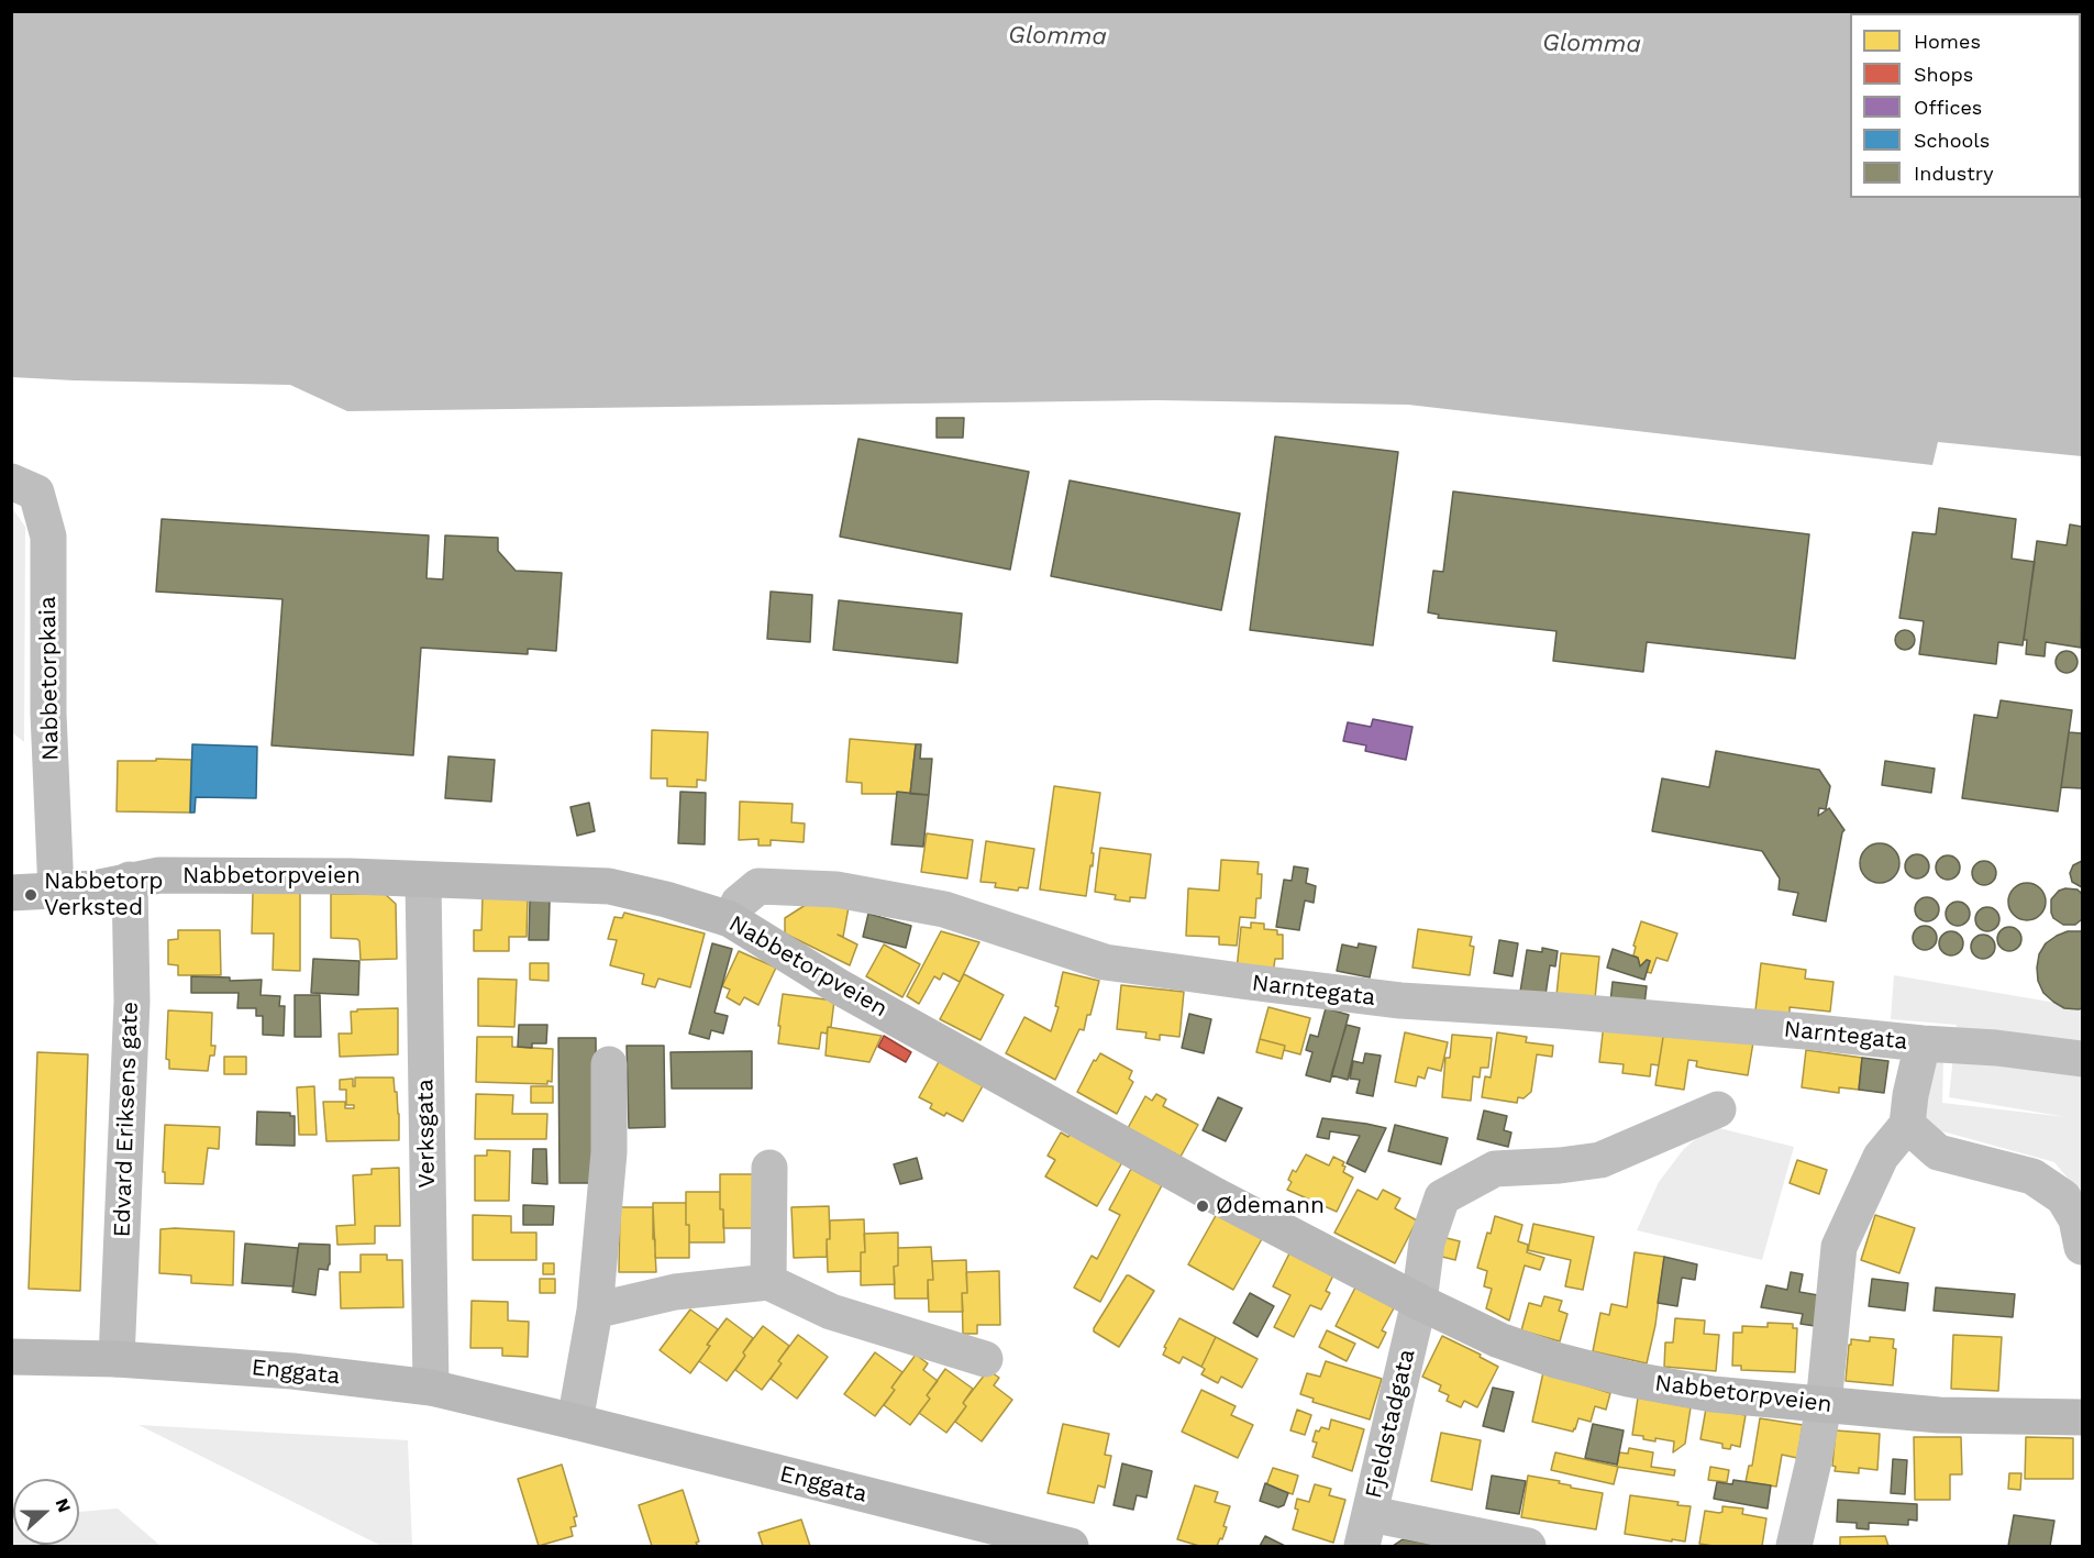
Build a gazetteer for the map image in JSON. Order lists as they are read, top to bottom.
{
  "streets": {
    "main road": ["Nabbetorpveien", "Enggata"],
    "street": [
      "Nabbetorpkaia",
      "Narntegata",
      "Edvard Eriksens gate",
      "Verksgata",
      "Fjeldstadgata"
    ]
  },
  "crossings": [
    ["Nabbetorpkaia", "Nabbetorpveien"],
    ["Nabbetorpveien", "Narntegata"],
    ["Nabbetorpveien", "Edvard Eriksens gate"],
    ["Nabbetorpveien", "Verksgata"],
    ["Nabbetorpveien", "Fjeldstadgata"],
    ["Edvard Eriksens gate", "Enggata"],
    ["Verksgata", "Enggata"]
  ],
  "water": ["Glomma"],
  "places": ["Nabbetorp Verksted", "Ødemann"],
  "legend": [
    "Homes",
    "Shops",
    "Offices",
    "Schools",
    "Industry"
  ],
  "north": "right"
}
